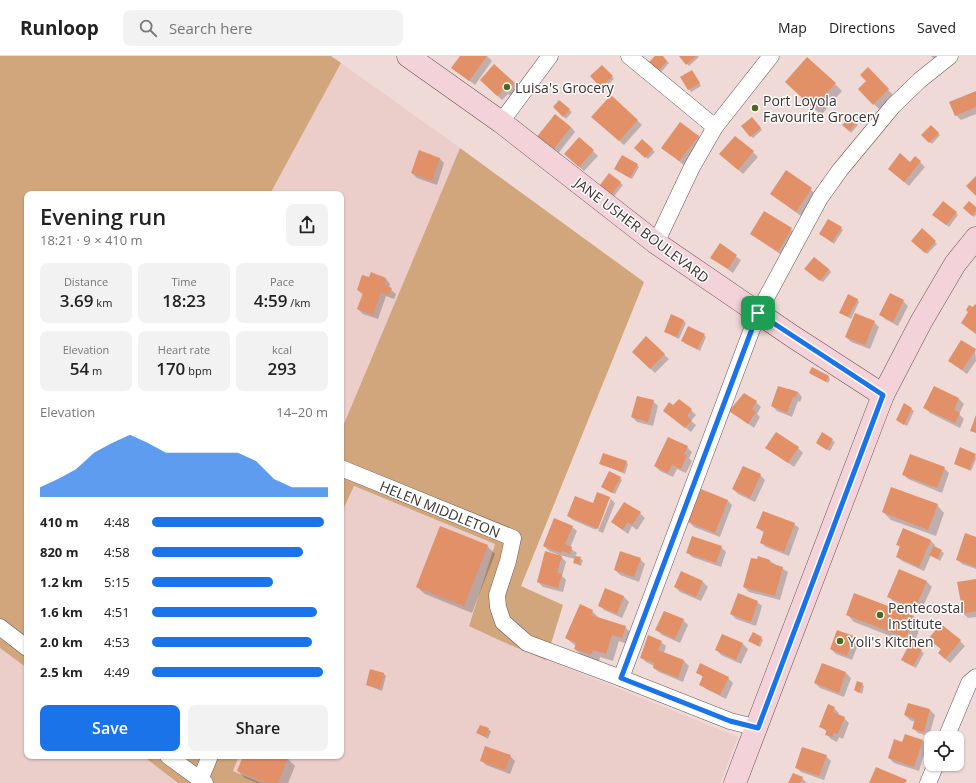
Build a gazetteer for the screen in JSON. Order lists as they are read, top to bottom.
{
  "streets": {
    "main road": ["JANE USHER BOULEVARD"],
    "street": ["HELEN MIDDLETON"]
  },
  "places": [
    "Luisa's Grocery",
    "Port Loyola Favourite Grocery",
    "Pentecostal Institute",
    "Yoli's Kitchen"
  ],
  "page": {
    "header": "Runloop",
    "search": "Search here",
    "nav": ["Map", "Directions", "Saved"],
    "heading": ["Evening run", "18:21 · 9 × 410 m"],
    "stats": [
      ["Distance", "3.69 km"],
      ["Time", "18:23"],
      ["Pace", "4:59 /km"],
      ["Elevation", "54 m"],
      ["Heart rate", "170 bpm"],
      ["kcal", "293"]
    ],
    "chart": ["Elevation", "14–20 m"],
    "list": [
      {
        "name": "410 m",
        "note": "4:48"
      },
      {
        "name": "820 m",
        "note": "4:58"
      },
      {
        "name": "1.2 km",
        "note": "5:15"
      },
      {
        "name": "1.6 km",
        "note": "4:51"
      },
      {
        "name": "2.0 km",
        "note": "4:53"
      },
      {
        "name": "2.5 km",
        "note": "4:49"
      }
    ],
    "buttons": ["Save", "Share"]
  }
}
